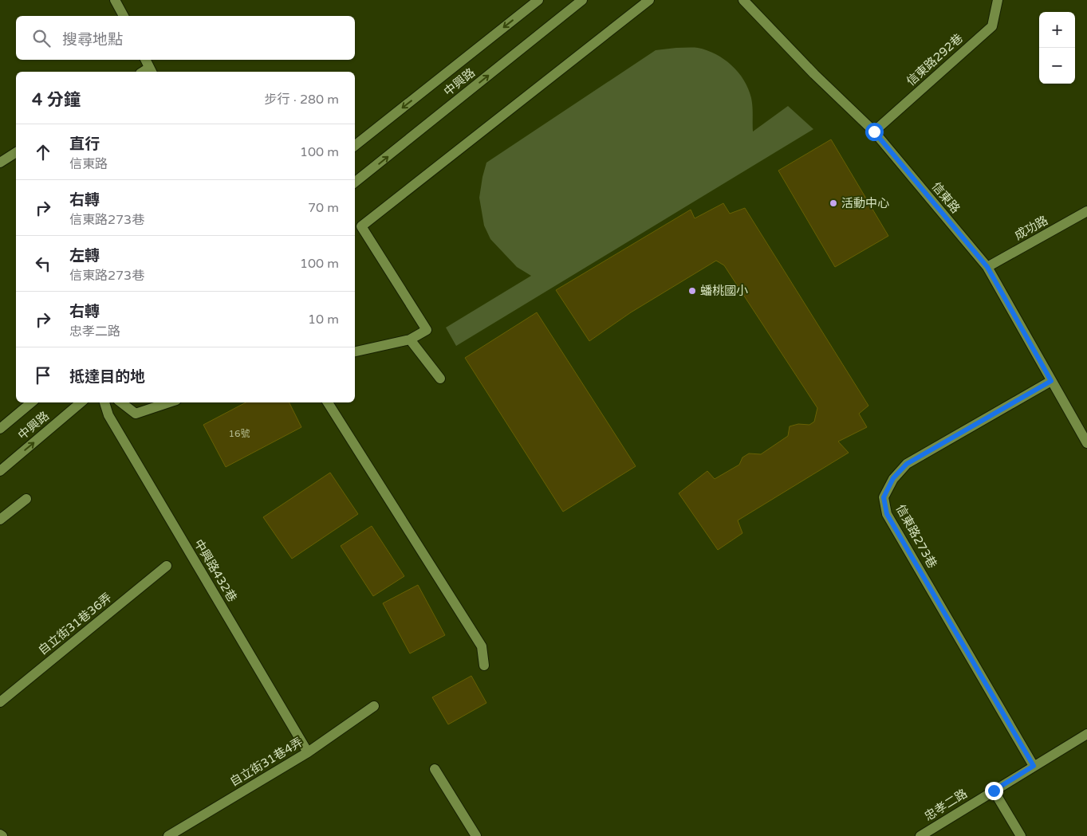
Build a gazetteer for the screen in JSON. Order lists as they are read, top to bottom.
{
  "streets": {
    "street": [
      "信東路292巷",
      "中興路",
      "信東路",
      "成功路",
      "信東路273巷",
      "中興路432巷",
      "自立街31巷36弄",
      "自立街31巷4弄",
      "忠孝二路"
    ]
  },
  "crossings": [
    ["信東路292巷", "信東路"],
    ["信東路", "成功路"],
    ["信東路", "信東路273巷"],
    ["信東路273巷", "忠孝二路"],
    ["中興路432巷", "自立街31巷4弄"]
  ],
  "places": ["活動中心", "蟠桃國小"],
  "house_numbers": ["16號"],
  "page": {
    "map_buttons": ["+", "−"],
    "search": "搜尋地點",
    "heading": ["4 分鐘", "步行 · 280 m"],
    "list": [
      ["直行", "信東路", "100 m"],
      ["右轉", "信東路273巷", "70 m"],
      ["左轉", "信東路273巷", "100 m"],
      ["右轉", "忠孝二路", "10 m"],
      "抵達目的地"
    ]
  }
}
